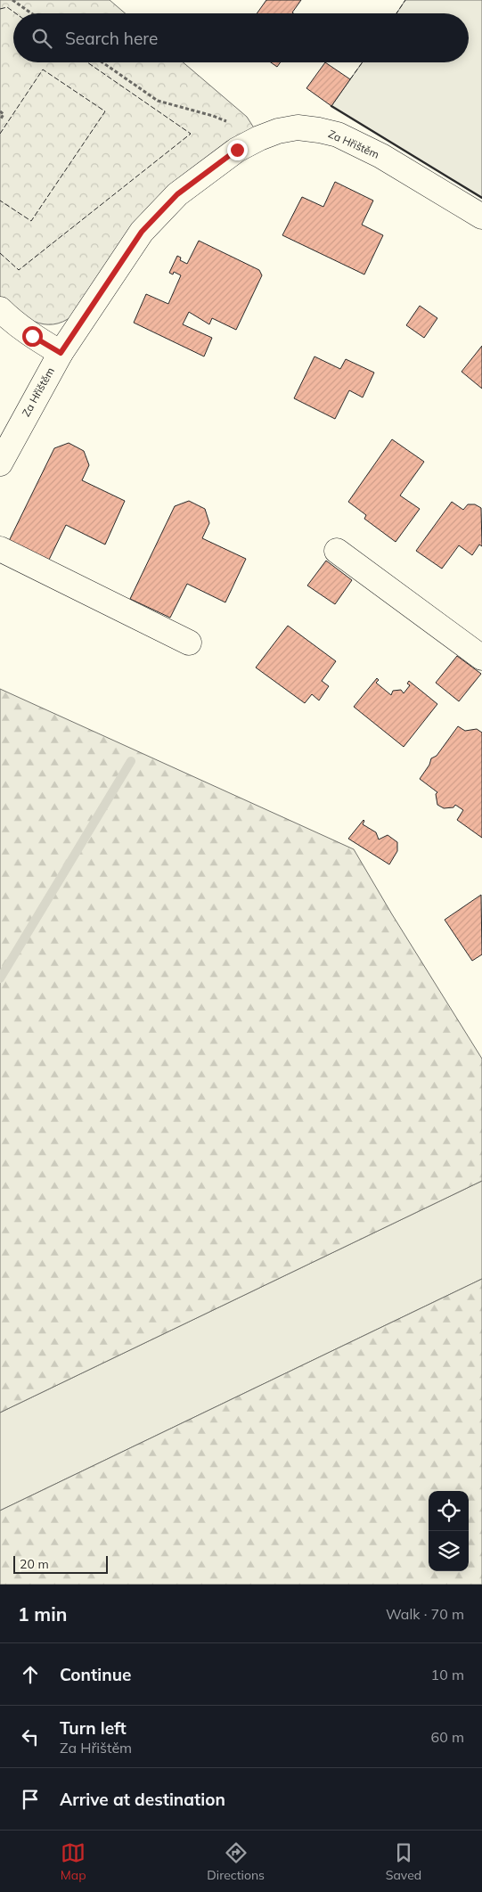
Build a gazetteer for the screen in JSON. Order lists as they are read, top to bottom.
{
  "streets": {
    "street": ["Za Hřištěm"]
  },
  "scale_bar": "20 m",
  "page": {
    "search": "Search here",
    "scale": "20 m",
    "heading": ["1 min", "Walk · 70 m"],
    "list": [
      ["Continue", "10 m"],
      ["Turn left", "Za Hřištěm", "60 m"],
      "Arrive at destination"
    ],
    "nav": ["Map", "Directions", "Saved"]
  }
}
